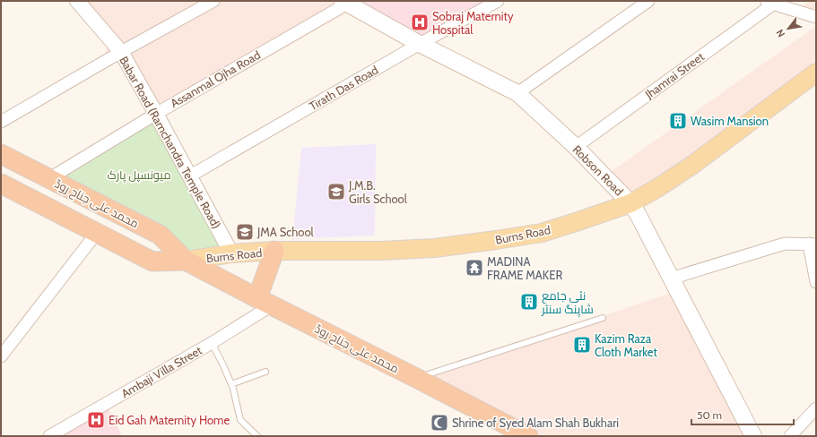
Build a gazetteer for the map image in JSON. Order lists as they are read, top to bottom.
{
  "streets": {
    "highway": ["محمد علی جناح روڈ"],
    "main road": ["Robson Road", "Burns Road"],
    "street": [
      "Jhamrai Street",
      "Assanmal Ojha Road",
      "Tirath Das Road",
      "Babar Road (Ramchandra Temple Road)",
      "Ambaji Villa Street"
    ]
  },
  "crossings": [
    ["Jhamrai Street", "Robson Road"],
    ["Assanmal Ojha Road", "Babar Road (Ramchandra Temple Road)"],
    ["Assanmal Ojha Road", "Robson Road"],
    ["Assanmal Ojha Road", "محمد علی جناح روڈ"],
    ["Tirath Das Road", "Babar Road (Ramchandra Temple Road)"],
    ["Tirath Das Road", "Robson Road"],
    ["Babar Road (Ramchandra Temple Road)", "Burns Road"],
    ["Robson Road", "Burns Road"],
    ["محمد علی جناح روڈ", "Burns Road"],
    ["محمد علی جناح روڈ", "Ambaji Villa Street"]
  ],
  "parks": ["میونسپل پارک"],
  "places": {
    "hospital": ["Sobraj Maternity Hospital", "Eid Gah Maternity Home"],
    "building": ["Wasim Mansion", "نئی جامع شاپنگ سنٹر", "Kazim Raza Cloth Market"],
    "school or university": ["J.M.B. Girls School", "JMA School"],
    "temple": ["MADINA FRAME MAKER"],
    "mosque": ["Shrine of Syed Alam Shah Bukhari"]
  },
  "scale_bar": "50 m",
  "north": "bottom left"
}
